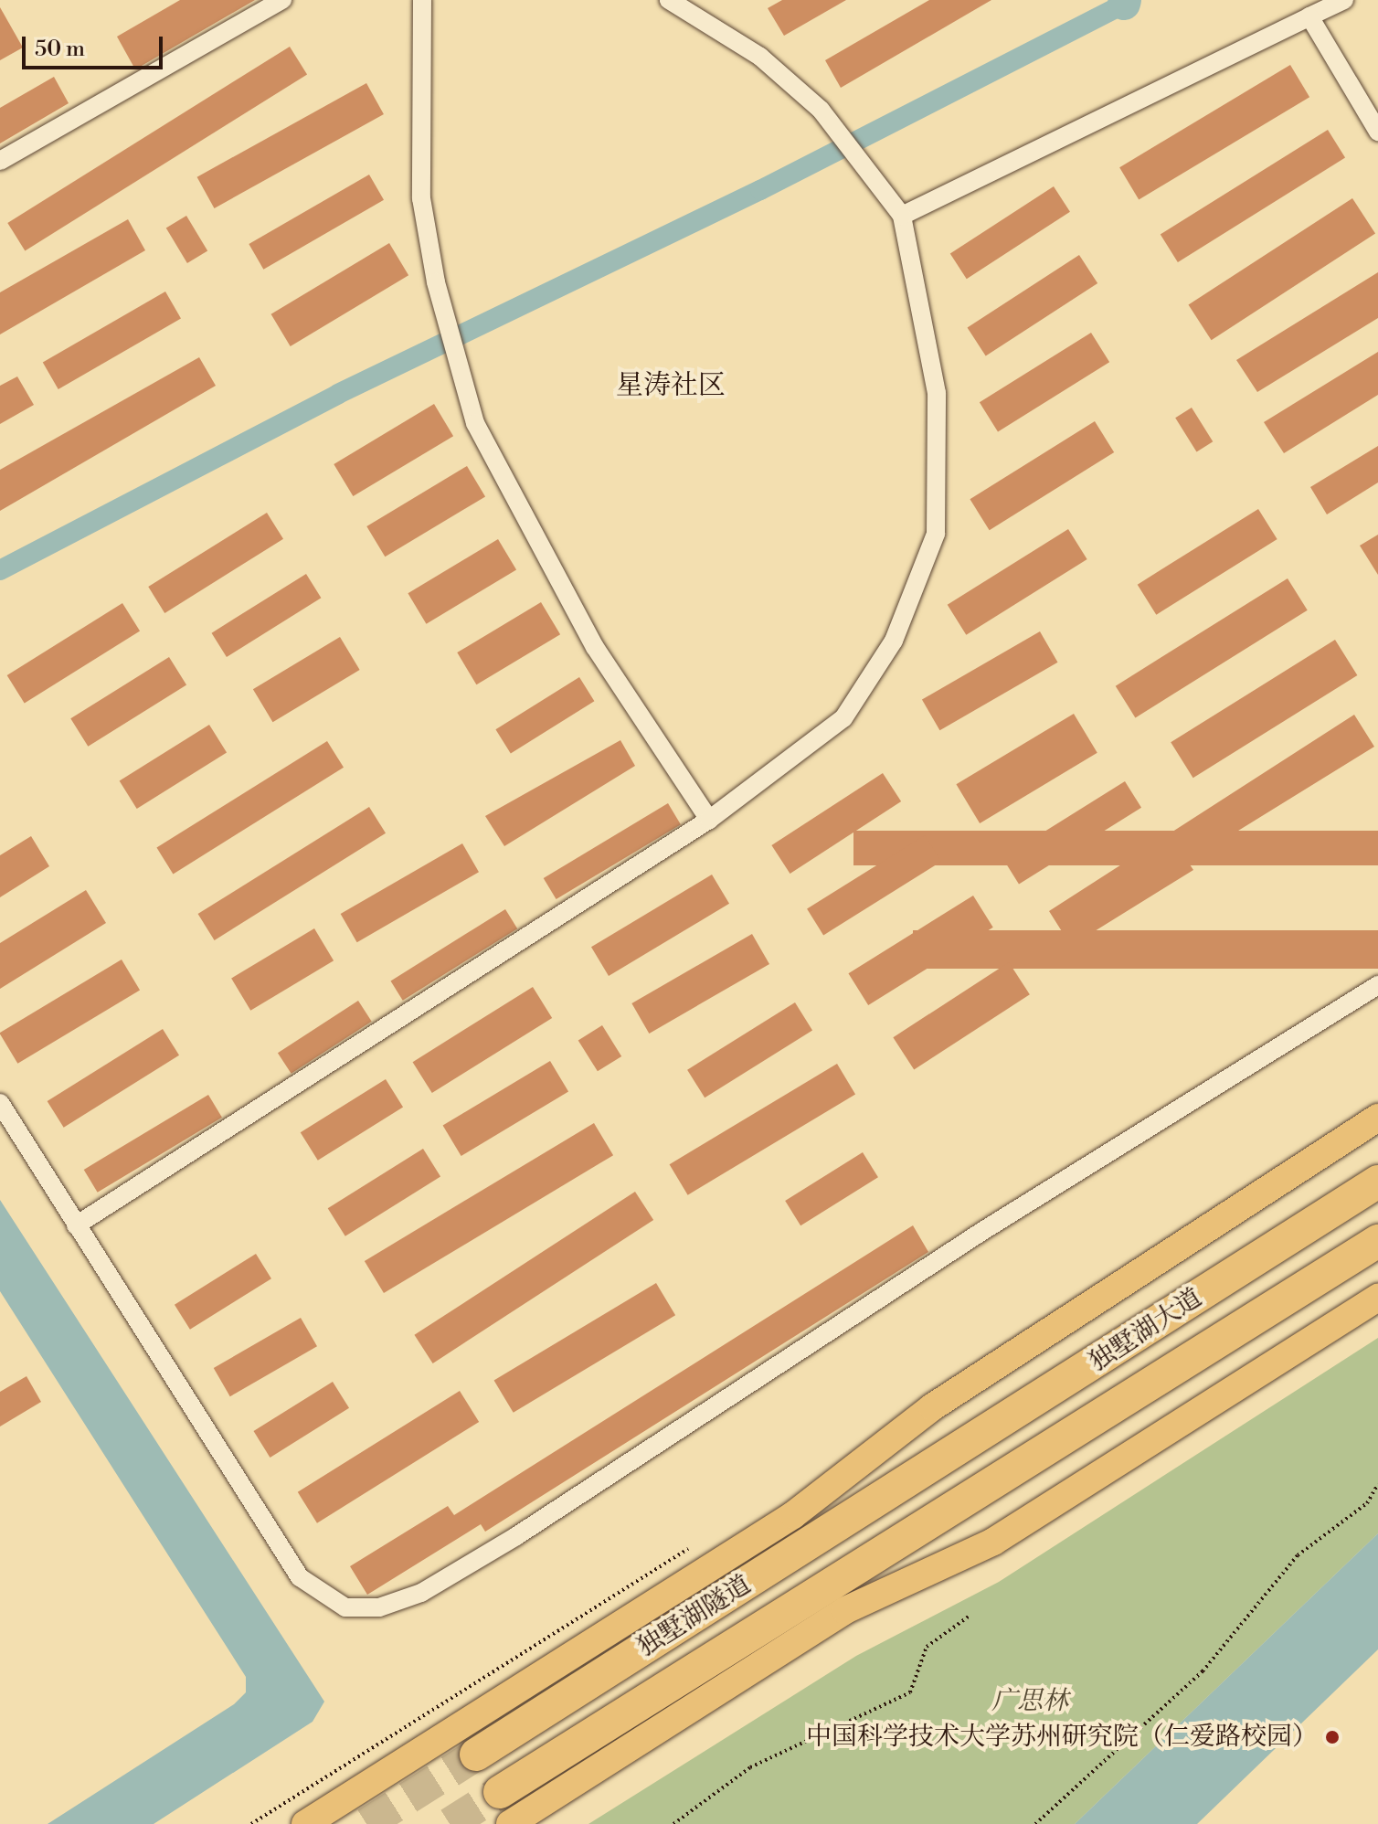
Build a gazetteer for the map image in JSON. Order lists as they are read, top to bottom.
{
  "streets": {
    "highway": ["独墅湖大道", "独墅湖隧道"]
  },
  "crossings": [
    ["独墅湖大道", "独墅湖隧道"]
  ],
  "districts": ["星涛社区"],
  "parks": ["广思林"],
  "places": ["中国科学技术大学苏州研究院（仁爱路校园）"],
  "scale_bar": "50 m"
}
